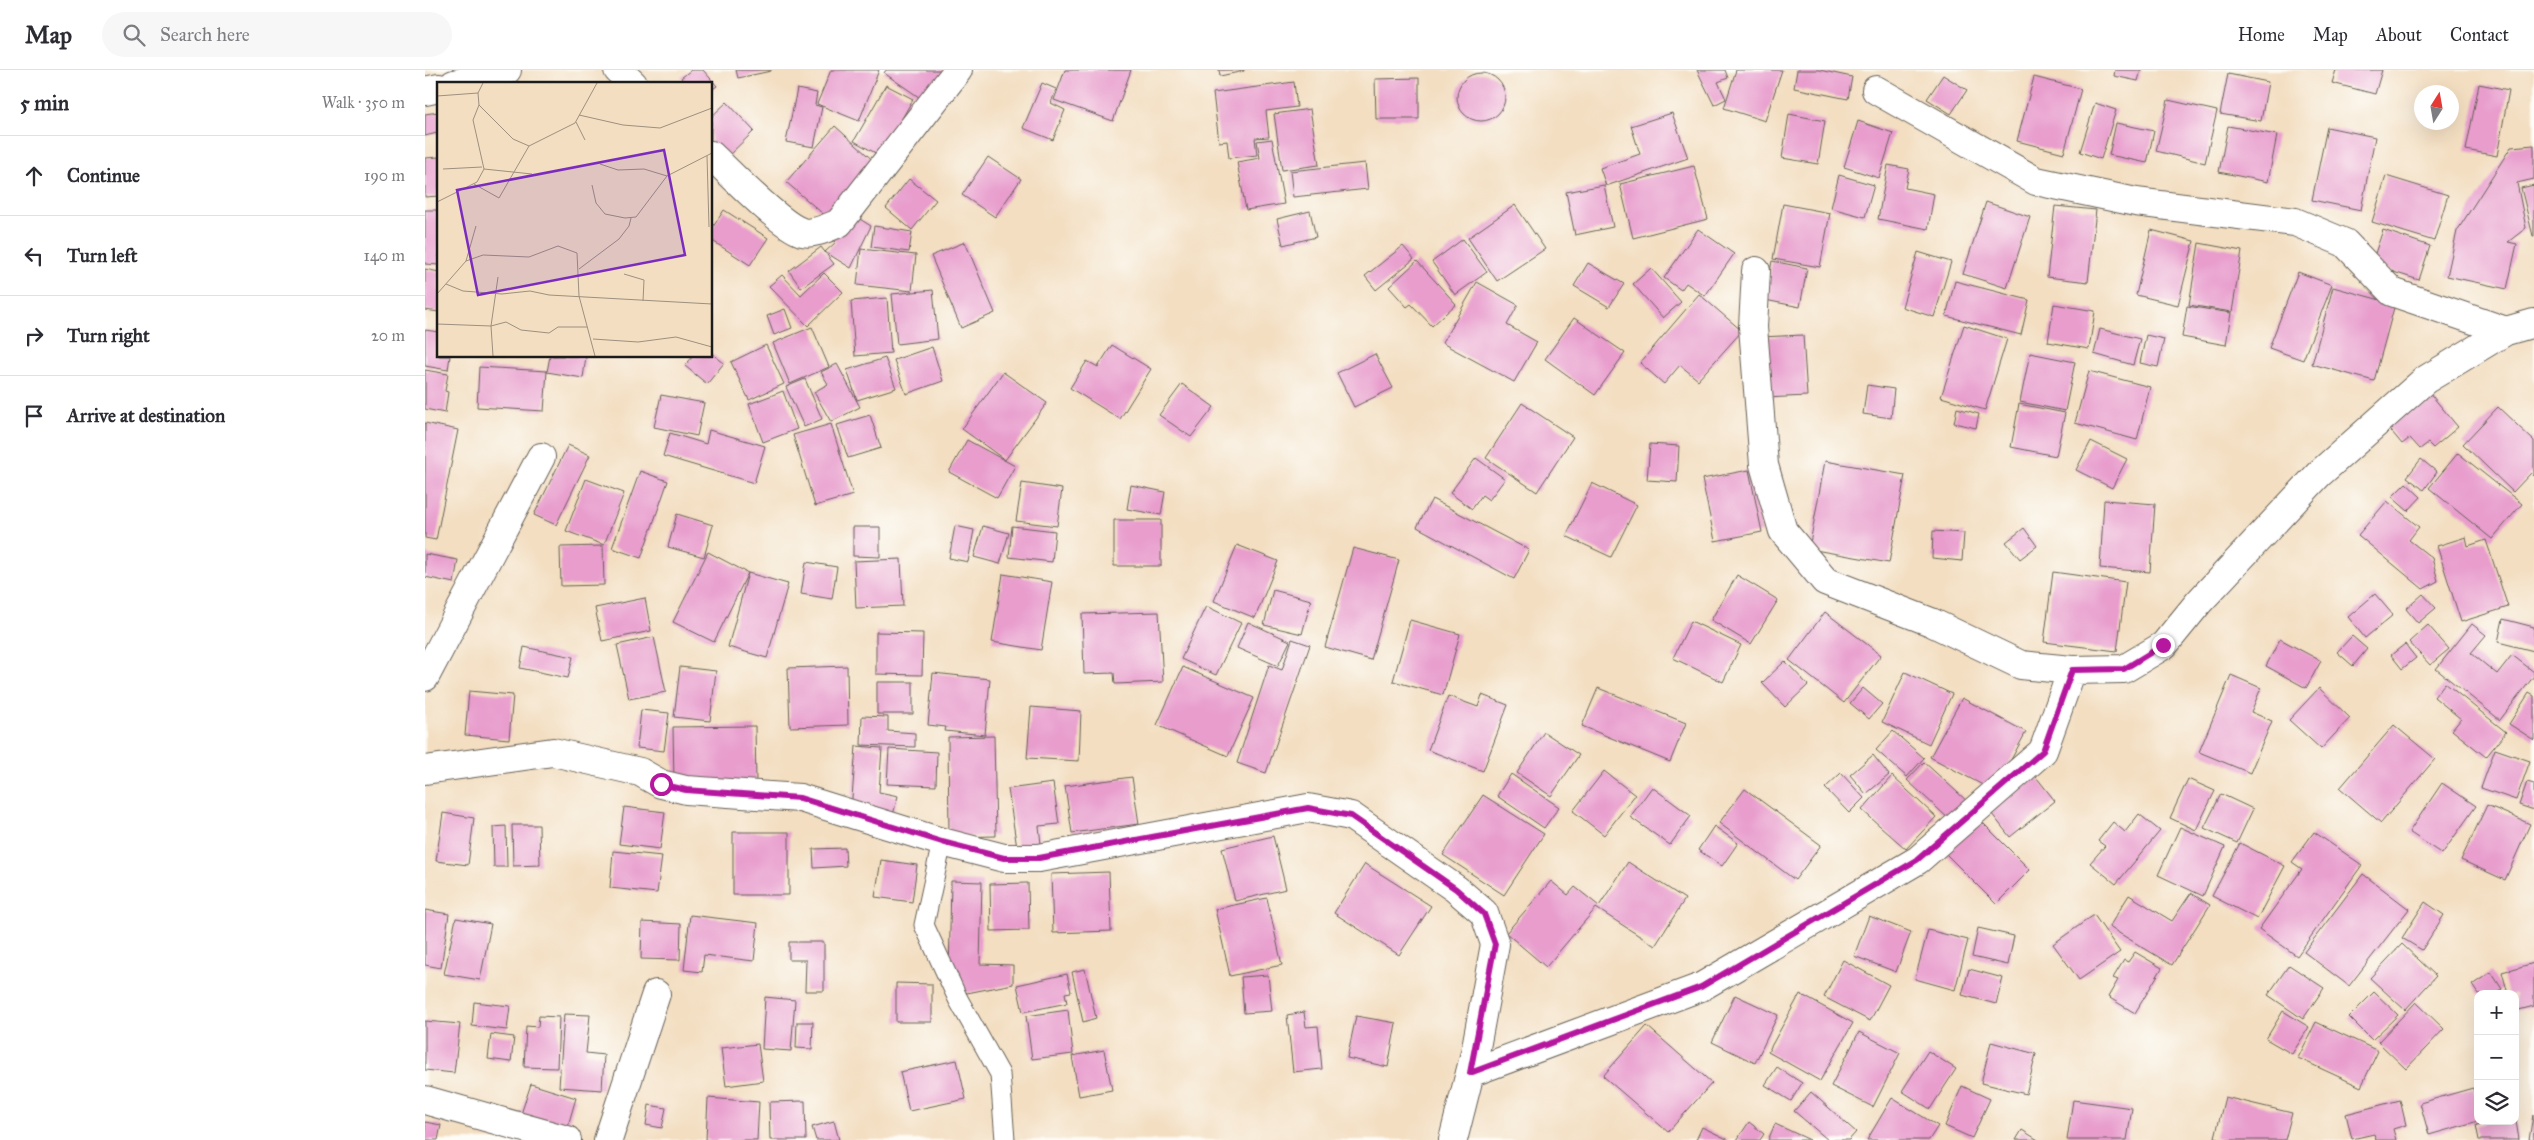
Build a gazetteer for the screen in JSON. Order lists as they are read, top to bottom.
{
  "north": "top",
  "page": {
    "header": "Map",
    "search": "Search here",
    "nav": [
      "Home",
      "Map",
      "About",
      "Contact"
    ],
    "heading": ["5 min", "Walk · 350 m"],
    "list": [
      ["Continue", "190 m"],
      ["Turn left", "140 m"],
      ["Turn right", "20 m"],
      "Arrive at destination"
    ],
    "map_buttons": ["+", "−"]
  }
}
